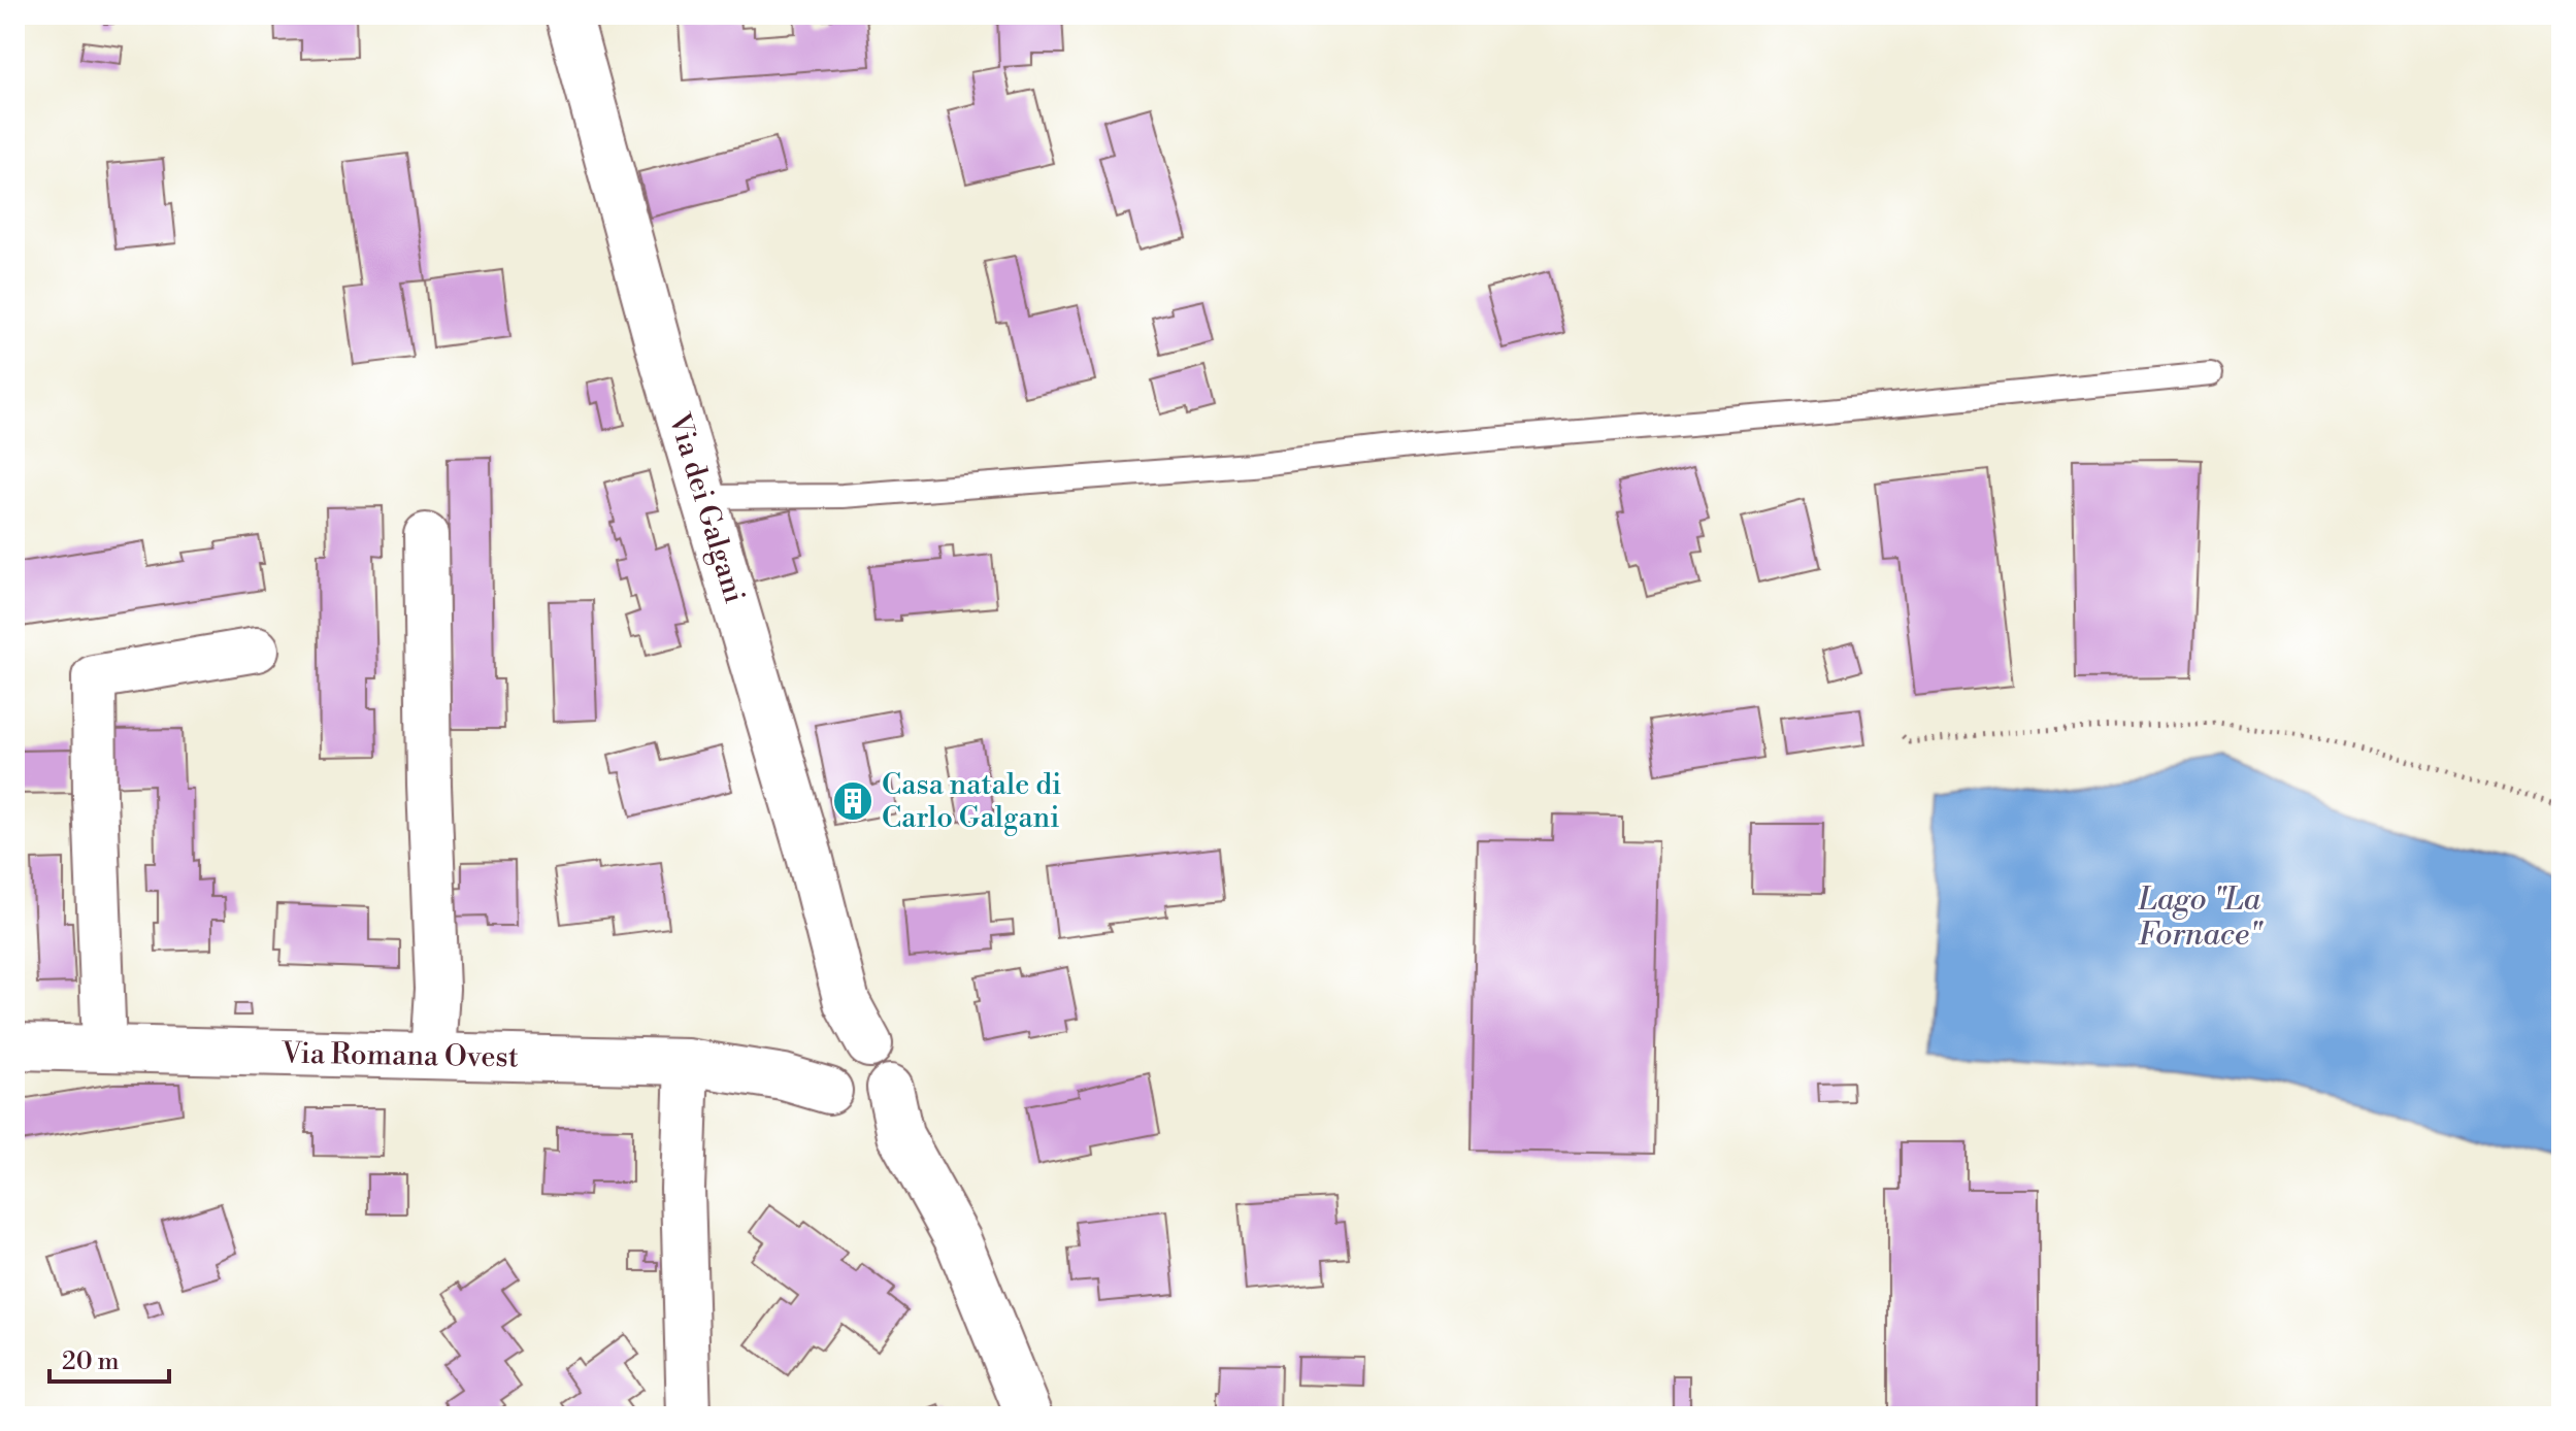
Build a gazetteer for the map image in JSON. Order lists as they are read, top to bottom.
{
  "streets": {
    "street": ["Via dei Galgani", "Via Romana Ovest"]
  },
  "crossings": [
    ["Via dei Galgani", "Via Romana Ovest"]
  ],
  "water": ["Lago \"La Fornace\""],
  "places": {
    "building": ["Casa natale di Carlo Galgani"]
  },
  "scale_bar": "20 m"
}
